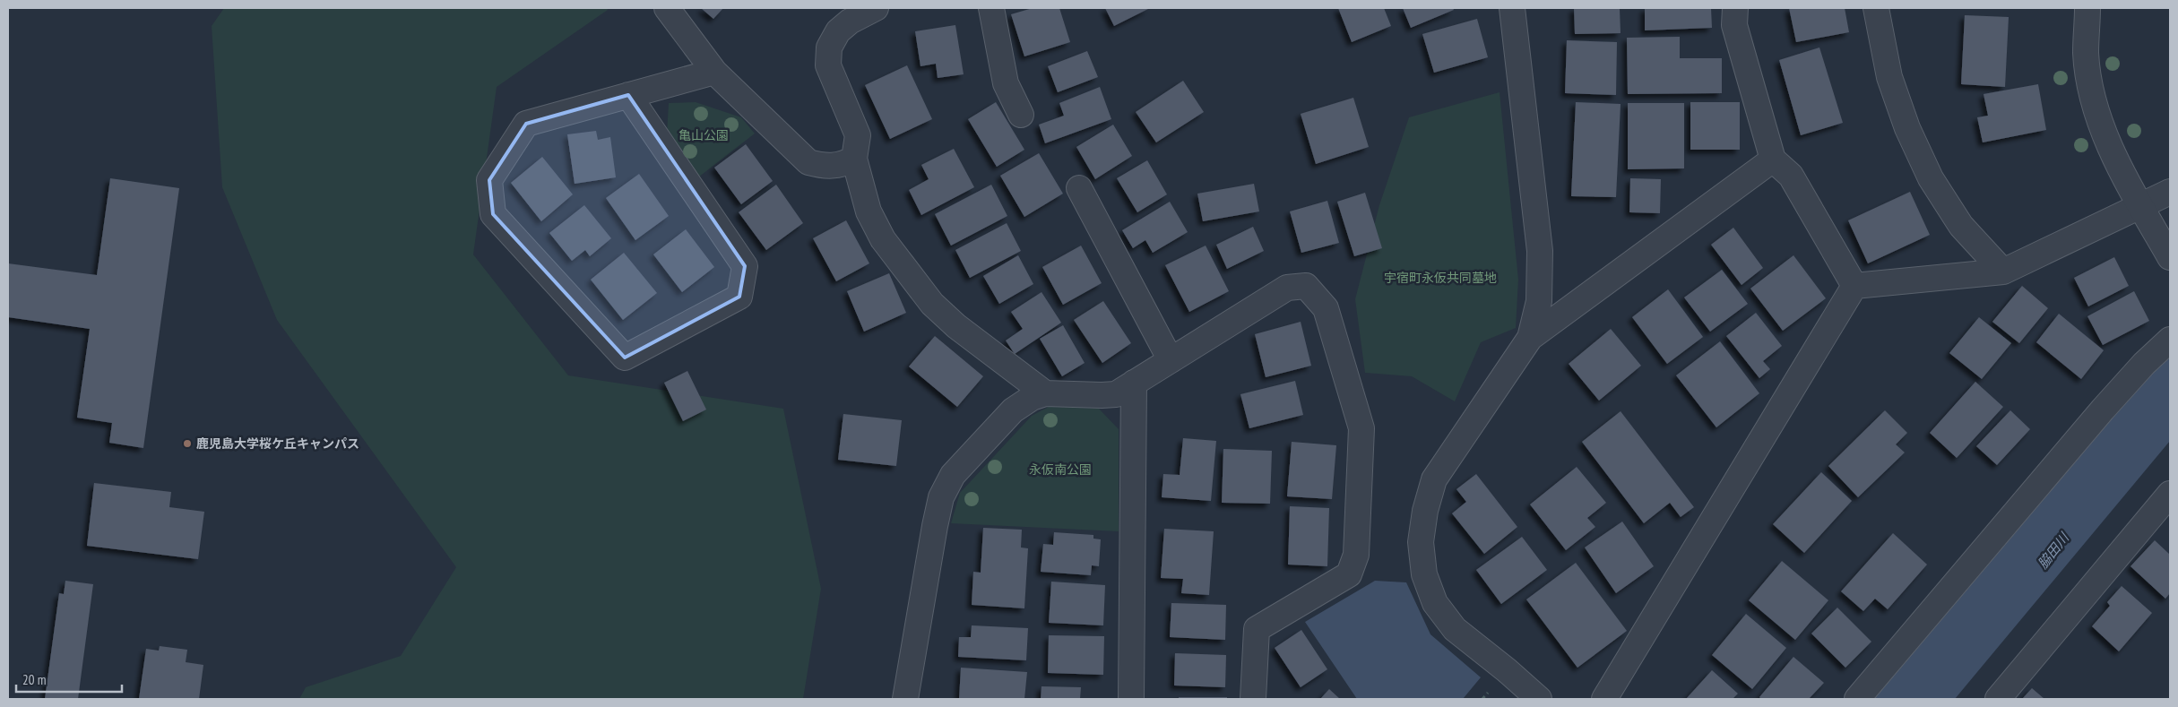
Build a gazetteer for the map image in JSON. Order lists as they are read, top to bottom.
{
  "water": ["脇田川"],
  "parks": ["亀山公園", "宇宿町永仮共同墓地", "永仮南公園"],
  "places": ["鹿児島大学桜ケ丘キャンパス"],
  "scale_bar": "20 m"
}
